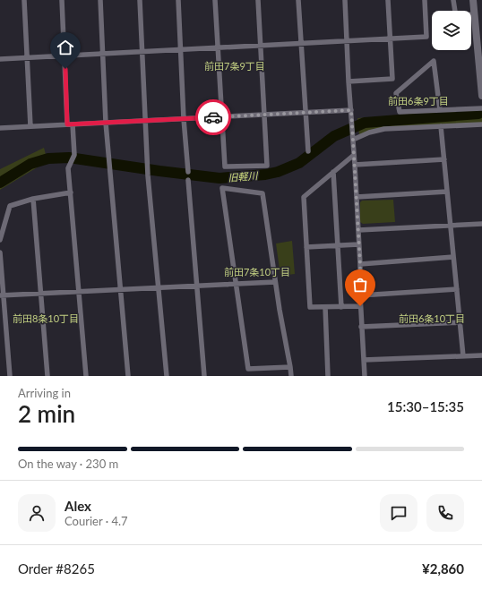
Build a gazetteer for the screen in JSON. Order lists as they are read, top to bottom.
{
  "districts": [
    "前田7条9丁目",
    "前田6条9丁目",
    "前田7条10丁目",
    "前田8条10丁目",
    "前田6条10丁目"
  ],
  "water": ["旧軽川"],
  "page": {
    "heading": ["2 min", "Arriving in", "15:30–15:35"],
    "panel": [
      "Alex",
      "Courier · 4.7",
      "Order #8265",
      "¥2,860"
    ],
    "bar": "On the way · 230 m"
  }
}
